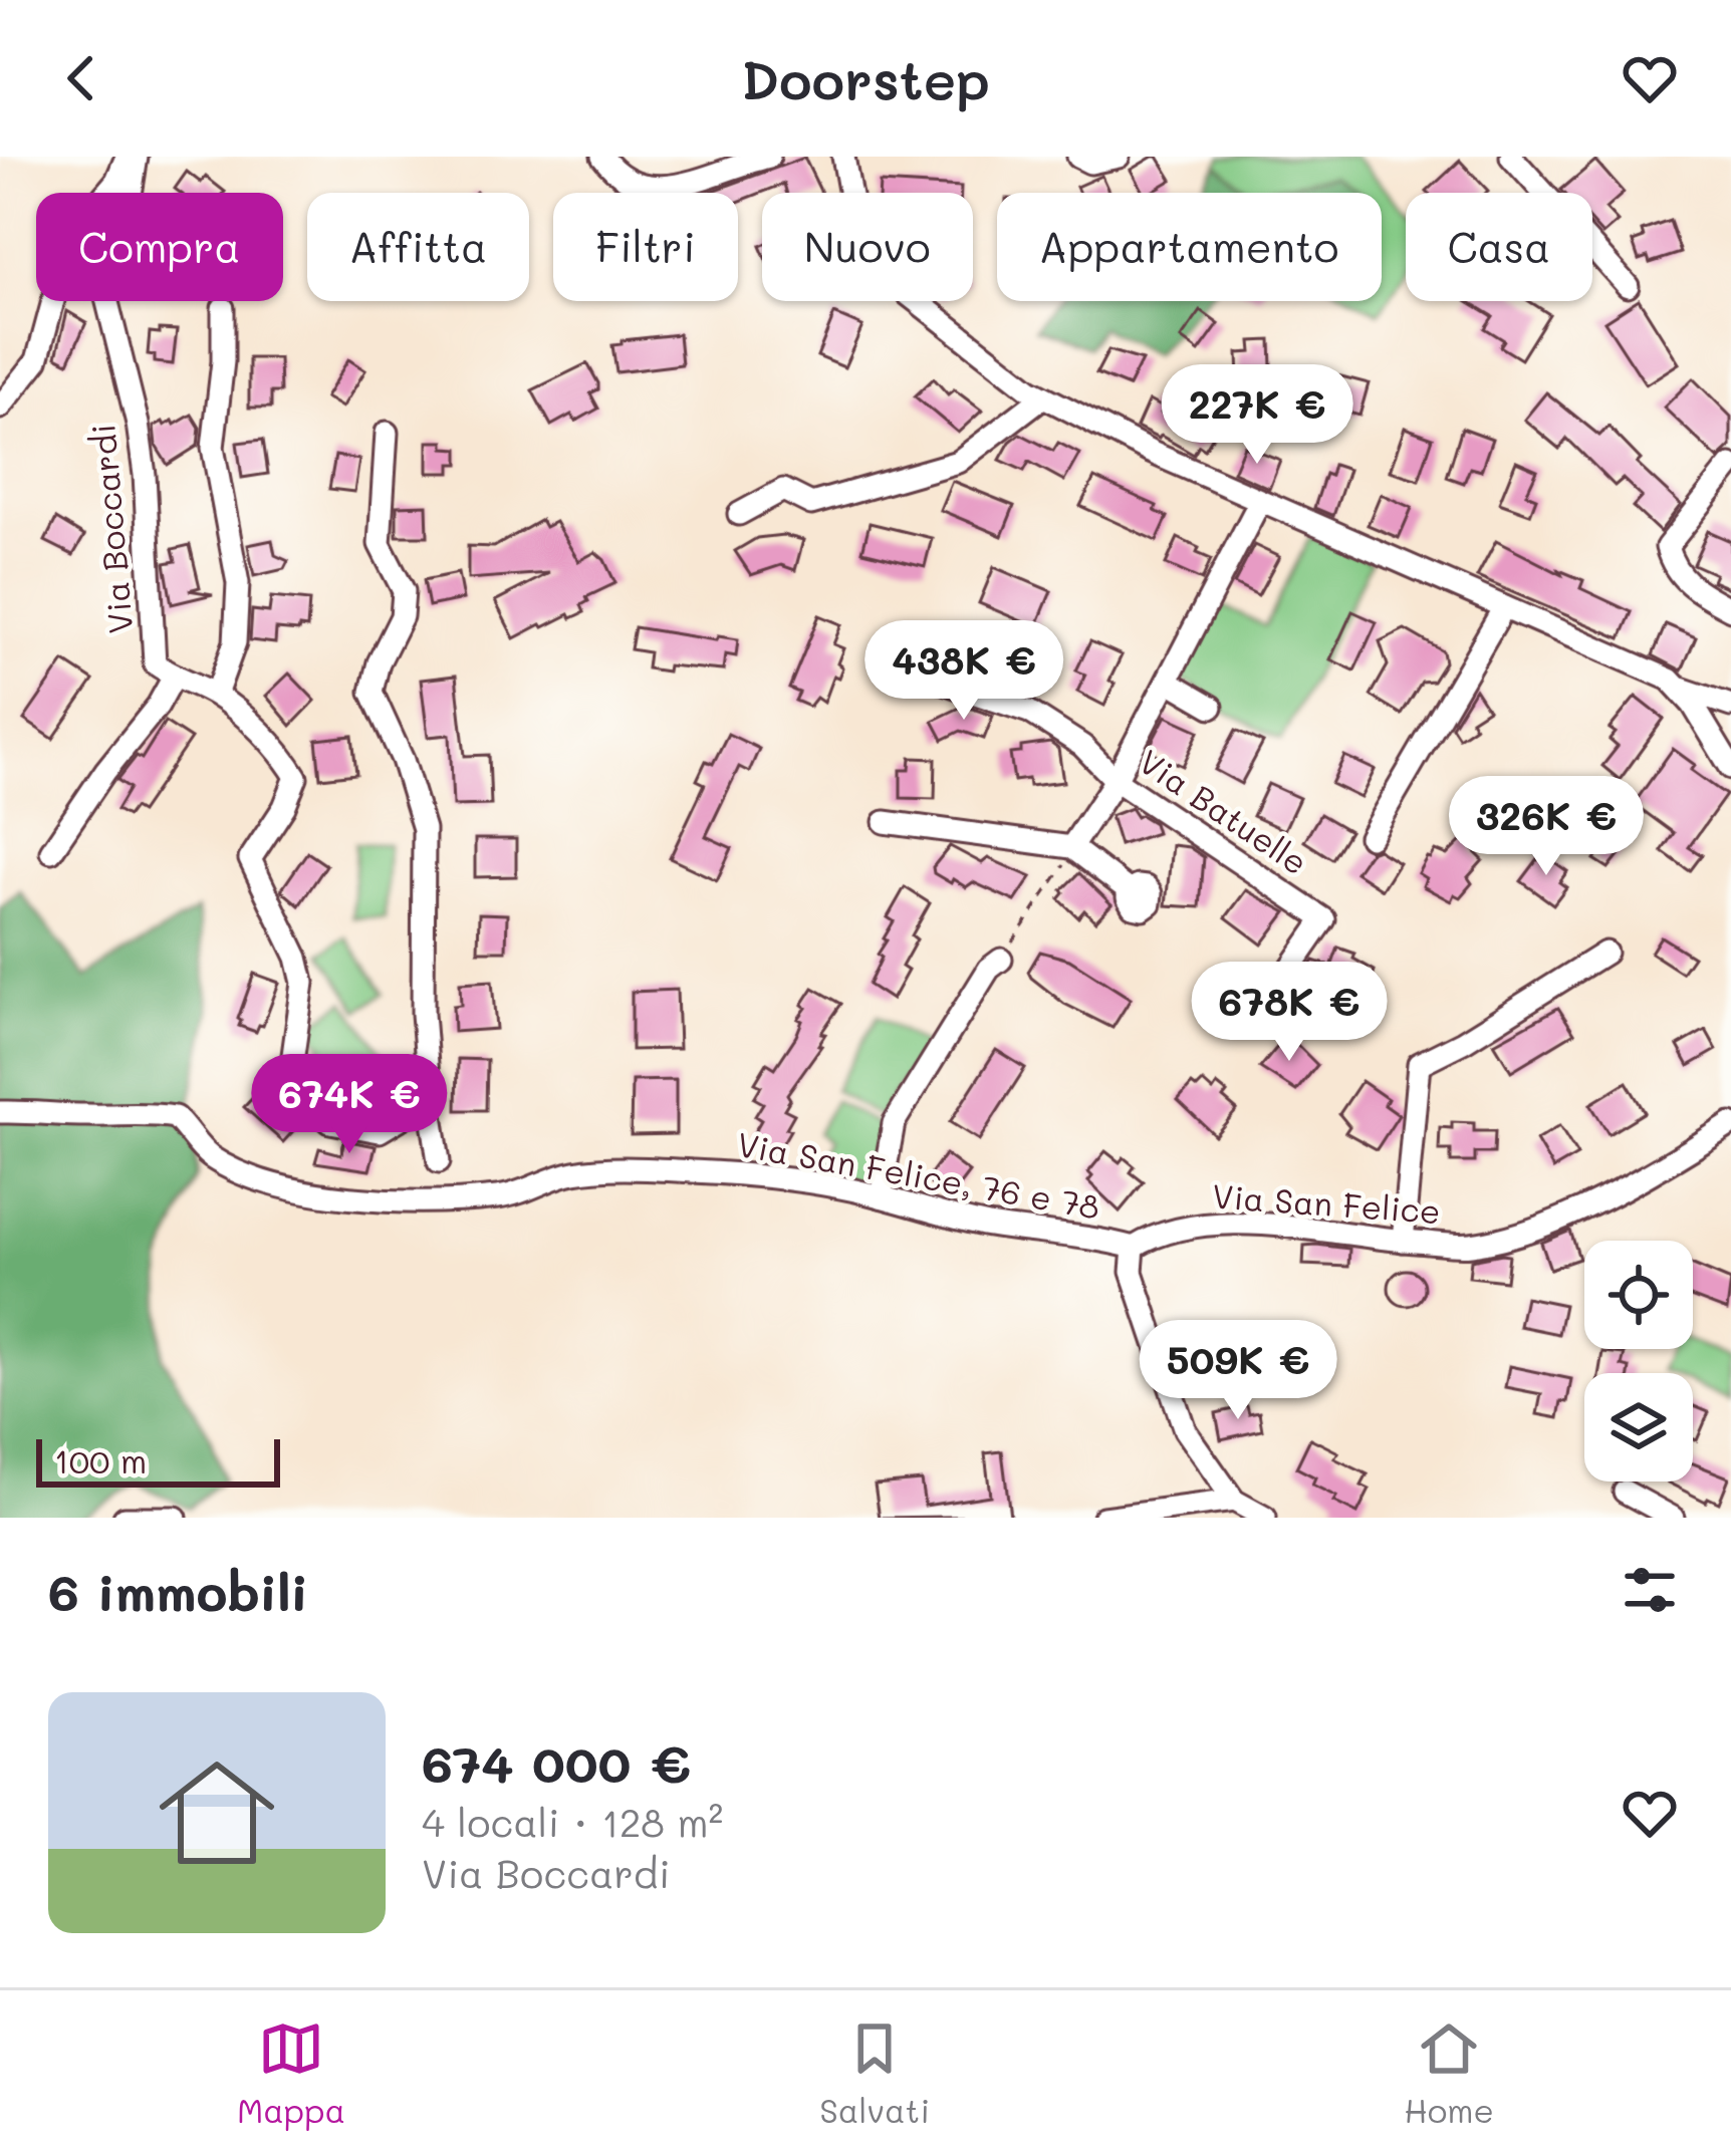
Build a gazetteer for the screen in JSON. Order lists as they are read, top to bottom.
{
  "streets": {
    "street": [
      "Via Boccardi",
      "Via Batuelle",
      "Via San Felice, 76 e 78",
      "Via San Felice"
    ]
  },
  "crossings": [
    ["Via San Felice, 76 e 78", "Via San Felice"]
  ],
  "scale_bar": "100 m",
  "page": {
    "header": "Doorstep",
    "chip": [
      "Compra",
      "Affitta",
      "Filtri",
      "Nuovo",
      "Appartamento",
      "Casa"
    ],
    "price": [
      "227K €",
      "438K €",
      "326K €",
      "678K €",
      "674K €",
      "509K €"
    ],
    "scale": "100 m",
    "heading": "6 immobili",
    "list": [
      {
        "name": "674 000 €",
        "note": "4 locali · 128 m² · Via Boccardi"
      }
    ],
    "tabs": ["Mappa", "Salvati", "Home"]
  }
}
